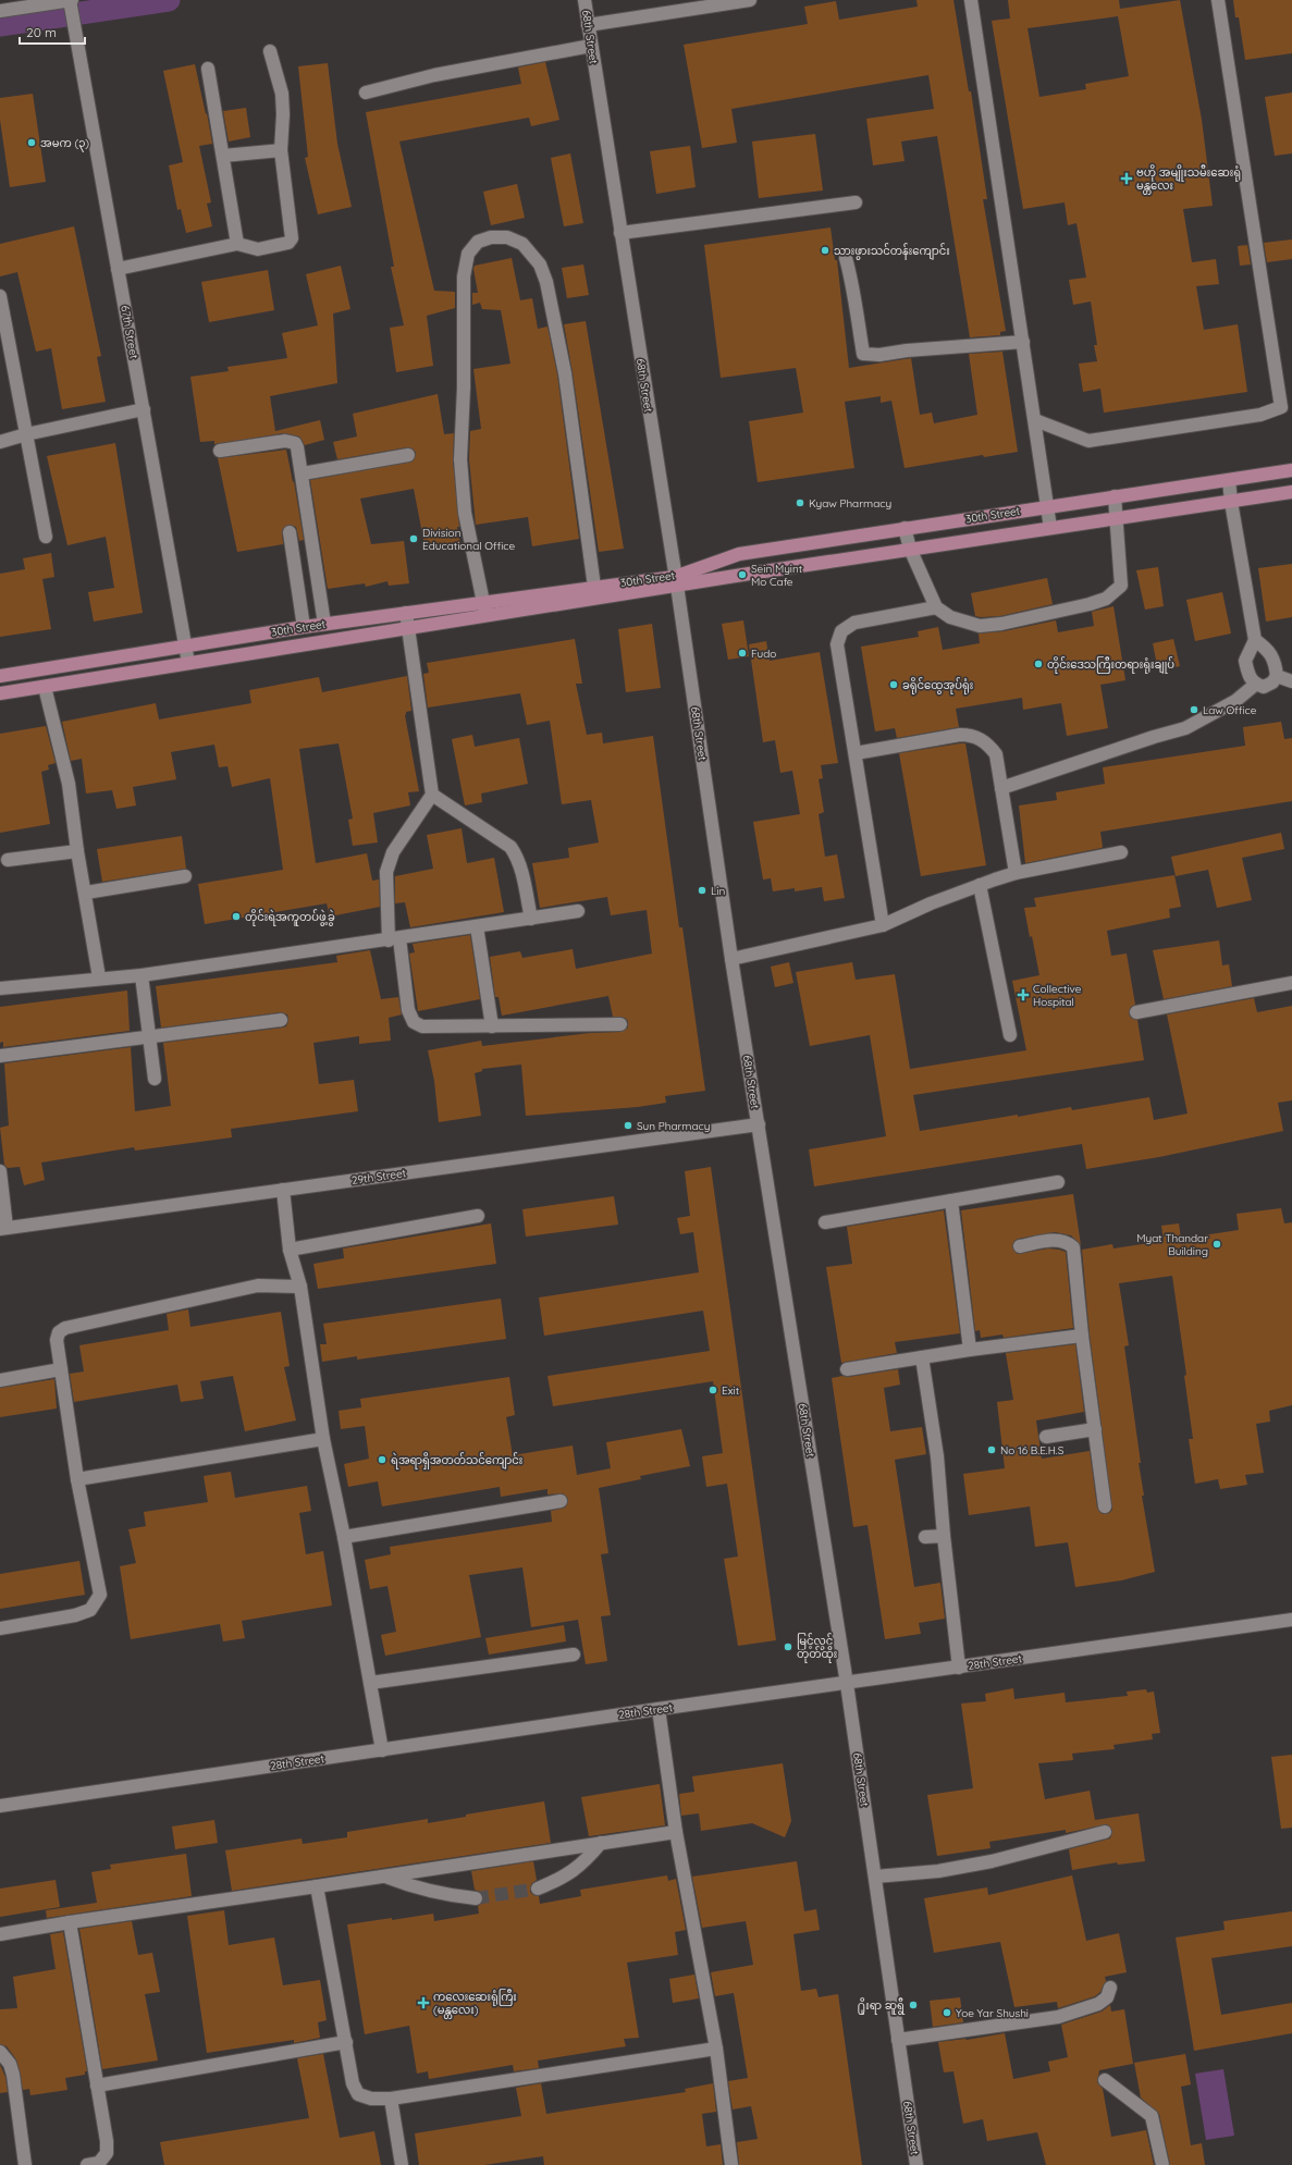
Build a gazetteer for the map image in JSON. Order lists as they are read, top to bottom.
{
  "streets": {
    "main road": ["30th Street"],
    "street": [
      "68th Street",
      "67th Street",
      "29th Street",
      "28th Street"
    ]
  },
  "crossings": [
    ["68th Street", "30th Street"],
    ["68th Street", "29th Street"],
    ["68th Street", "28th Street"],
    ["67th Street", "30th Street"]
  ],
  "places": {
    "other": [
      "အမက (၃)",
      "သားဖွားသင်တန်းကျောင်း",
      "Kyaw Pharmacy",
      "Division Educational Office",
      "Sein Myint Mo Cafe",
      "Fudo",
      "တိုင်းဒေသကြီးတရားရုံးချုပ်",
      "ခရိုင်ထွေအုပ်ရုံး",
      "Law Office",
      "Lin",
      "တိုင်းရဲအကူတပ်ဖွဲ့ခွဲ",
      "Sun Pharmacy",
      "Myat Thandar Building",
      "Exit",
      "No 16 B.E.H.S",
      "ရဲအရာရှိအတတ်သင်ကျောင်း",
      "မြင့်လွင် တုတ်ထိုး",
      "႐ိုးရာ ဆူရွီ",
      "Yoe Yar Shushi"
    ],
    "health": ["ဗဟို အမျိုးသမီးဆေးရုံ မန္တလေး", "Collective Hospital", "ကလေးဆေးရုံကြီး (မန္တလေး)"]
  },
  "scale_bar": "20 m"
}
